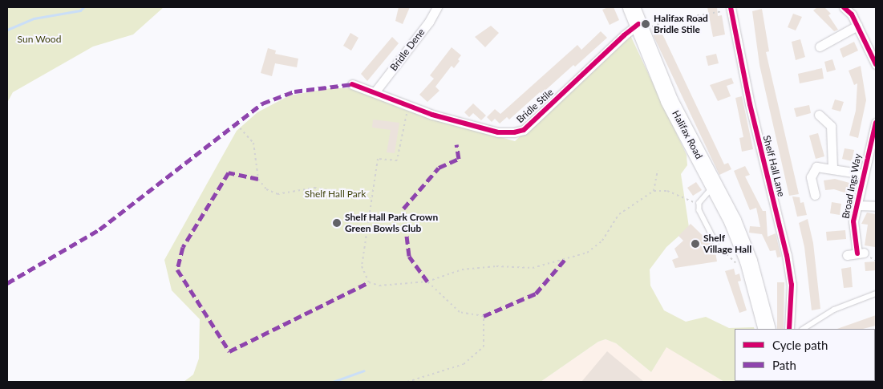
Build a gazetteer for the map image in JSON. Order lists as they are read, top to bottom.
{
  "streets": {
    "highway": ["Halifax Road"],
    "street": [
      "Bridle Dene",
      "Bridle Stile",
      "Shelf Hall Lane",
      "Broad Ings Way"
    ]
  },
  "crossings": [
    ["Bridle Dene", "Bridle Stile"],
    ["Bridle Stile", "Halifax Road"]
  ],
  "parks": ["Sun Wood", "Shelf Hall Park"],
  "places": ["Halifax Road Bridle Stile", "Shelf Hall Park Crown Green Bowls Club", "Shelf Village Hall"],
  "legend": ["Cycle path", "Path"]
}
